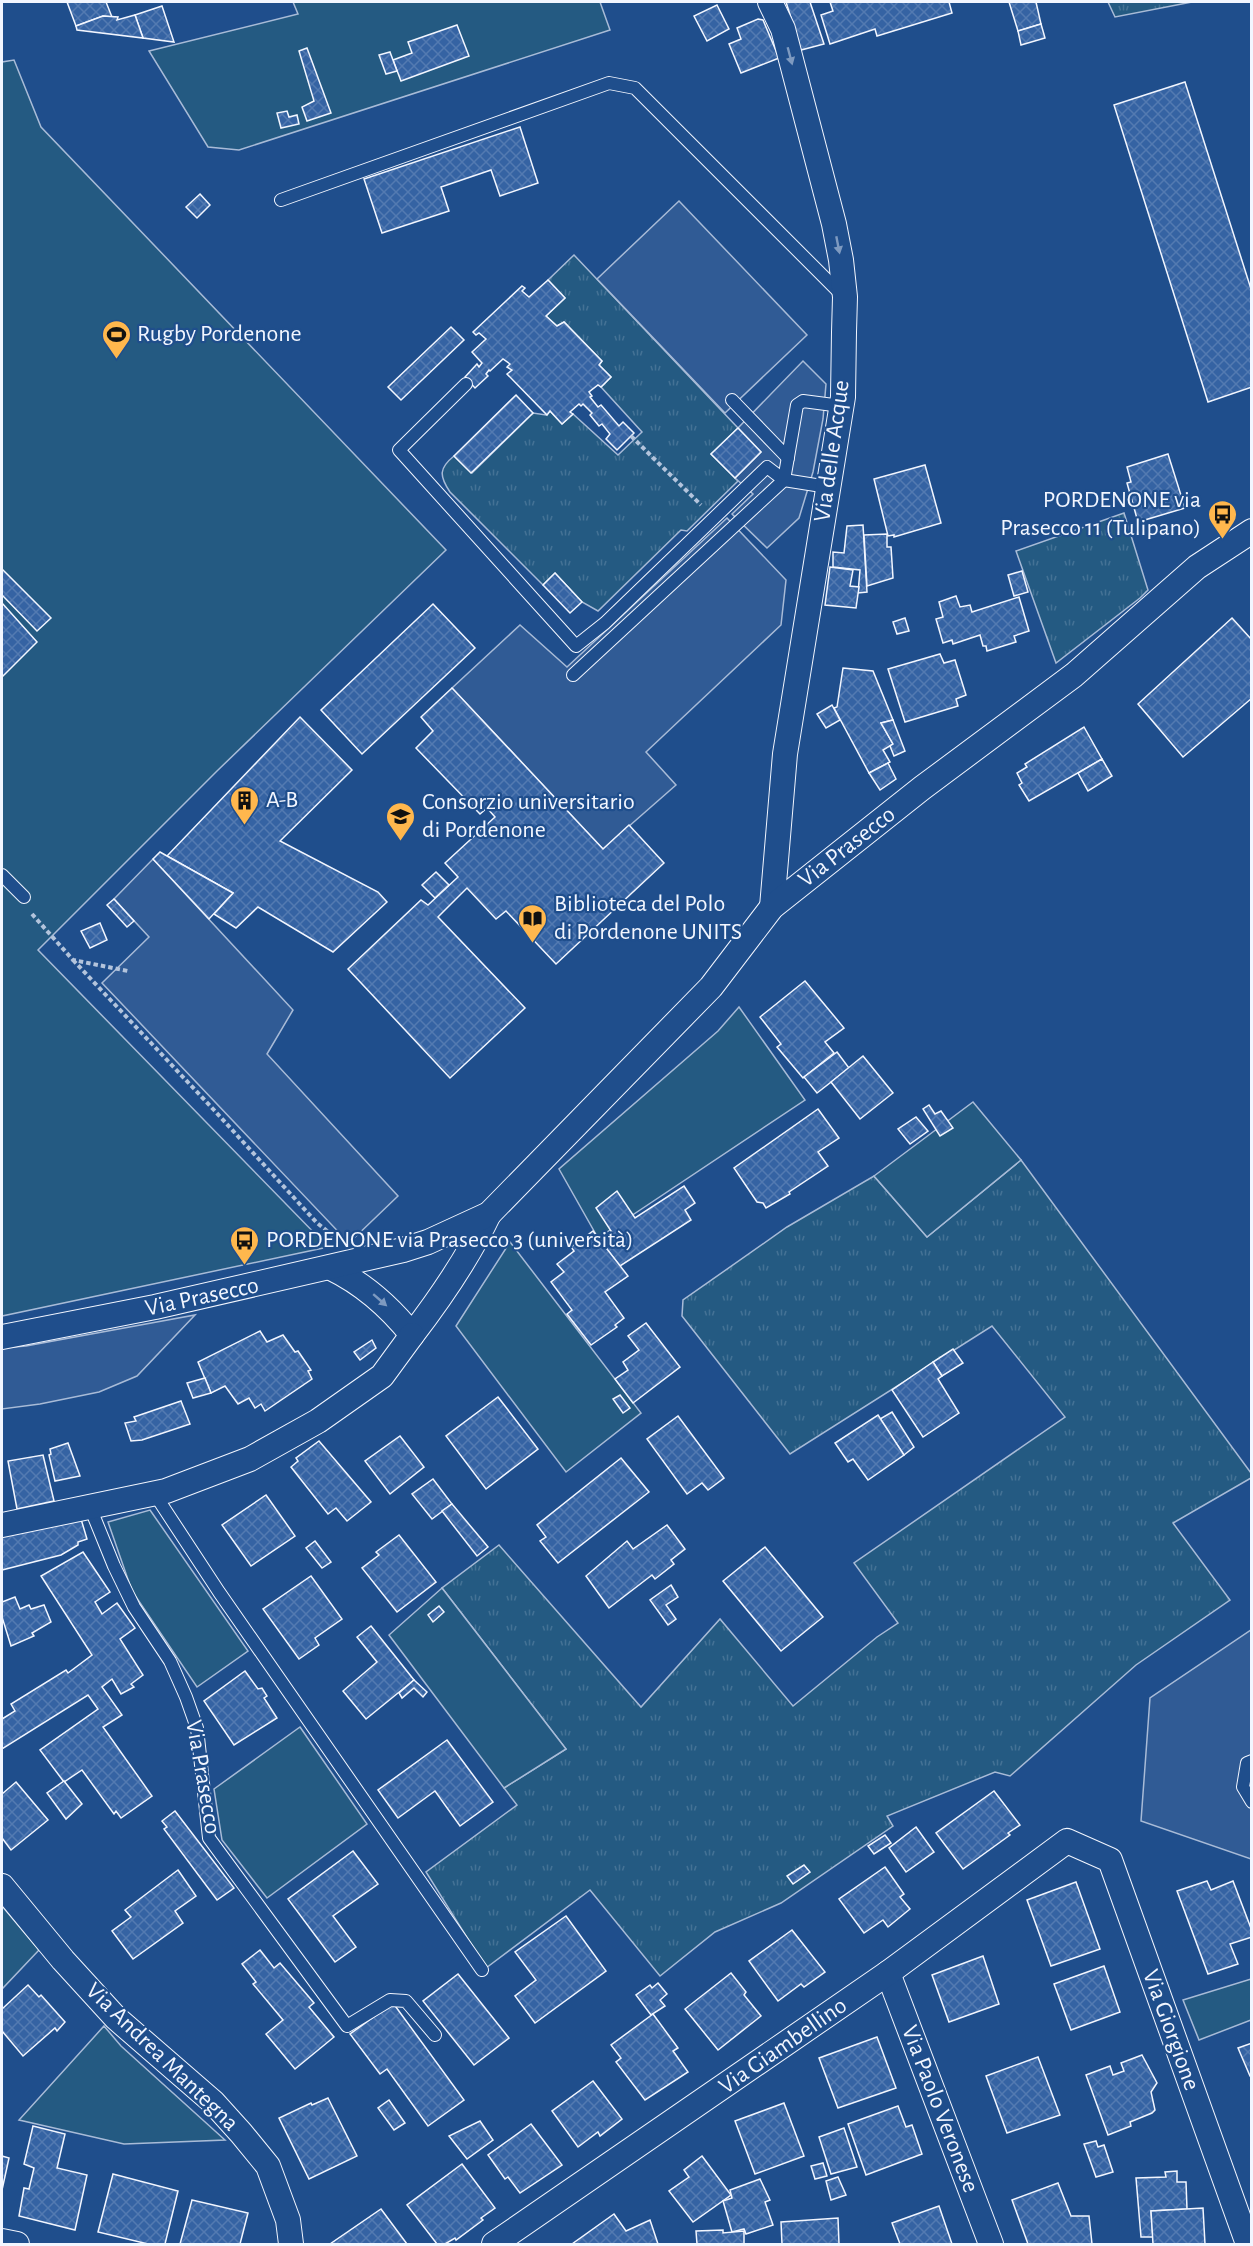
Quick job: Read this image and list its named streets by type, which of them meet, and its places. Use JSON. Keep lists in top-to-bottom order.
{
  "streets": {
    "street": [
      "Via delle Acque",
      "Via Prasecco",
      "Via Giorgione",
      "Via Giambellino",
      "Via Andrea Mantegna",
      "Via Paolo Veronese"
    ]
  },
  "crossings": [
    ["Via delle Acque", "Via Prasecco"],
    ["Via Giorgione", "Via Giambellino"],
    ["Via Giambellino", "Via Paolo Veronese"]
  ],
  "places": {
    "sports": ["Rugby Pordenone"],
    "bus stop": ["PORDENONE via Prasecco 11 (Tulipano)", "PORDENONE via Prasecco 3 (università)"],
    "building": ["A-B"],
    "school or university": ["Consorzio universitario di Pordenone"],
    "library": ["Biblioteca del Polo di Pordenone UNITS"]
  }
}
